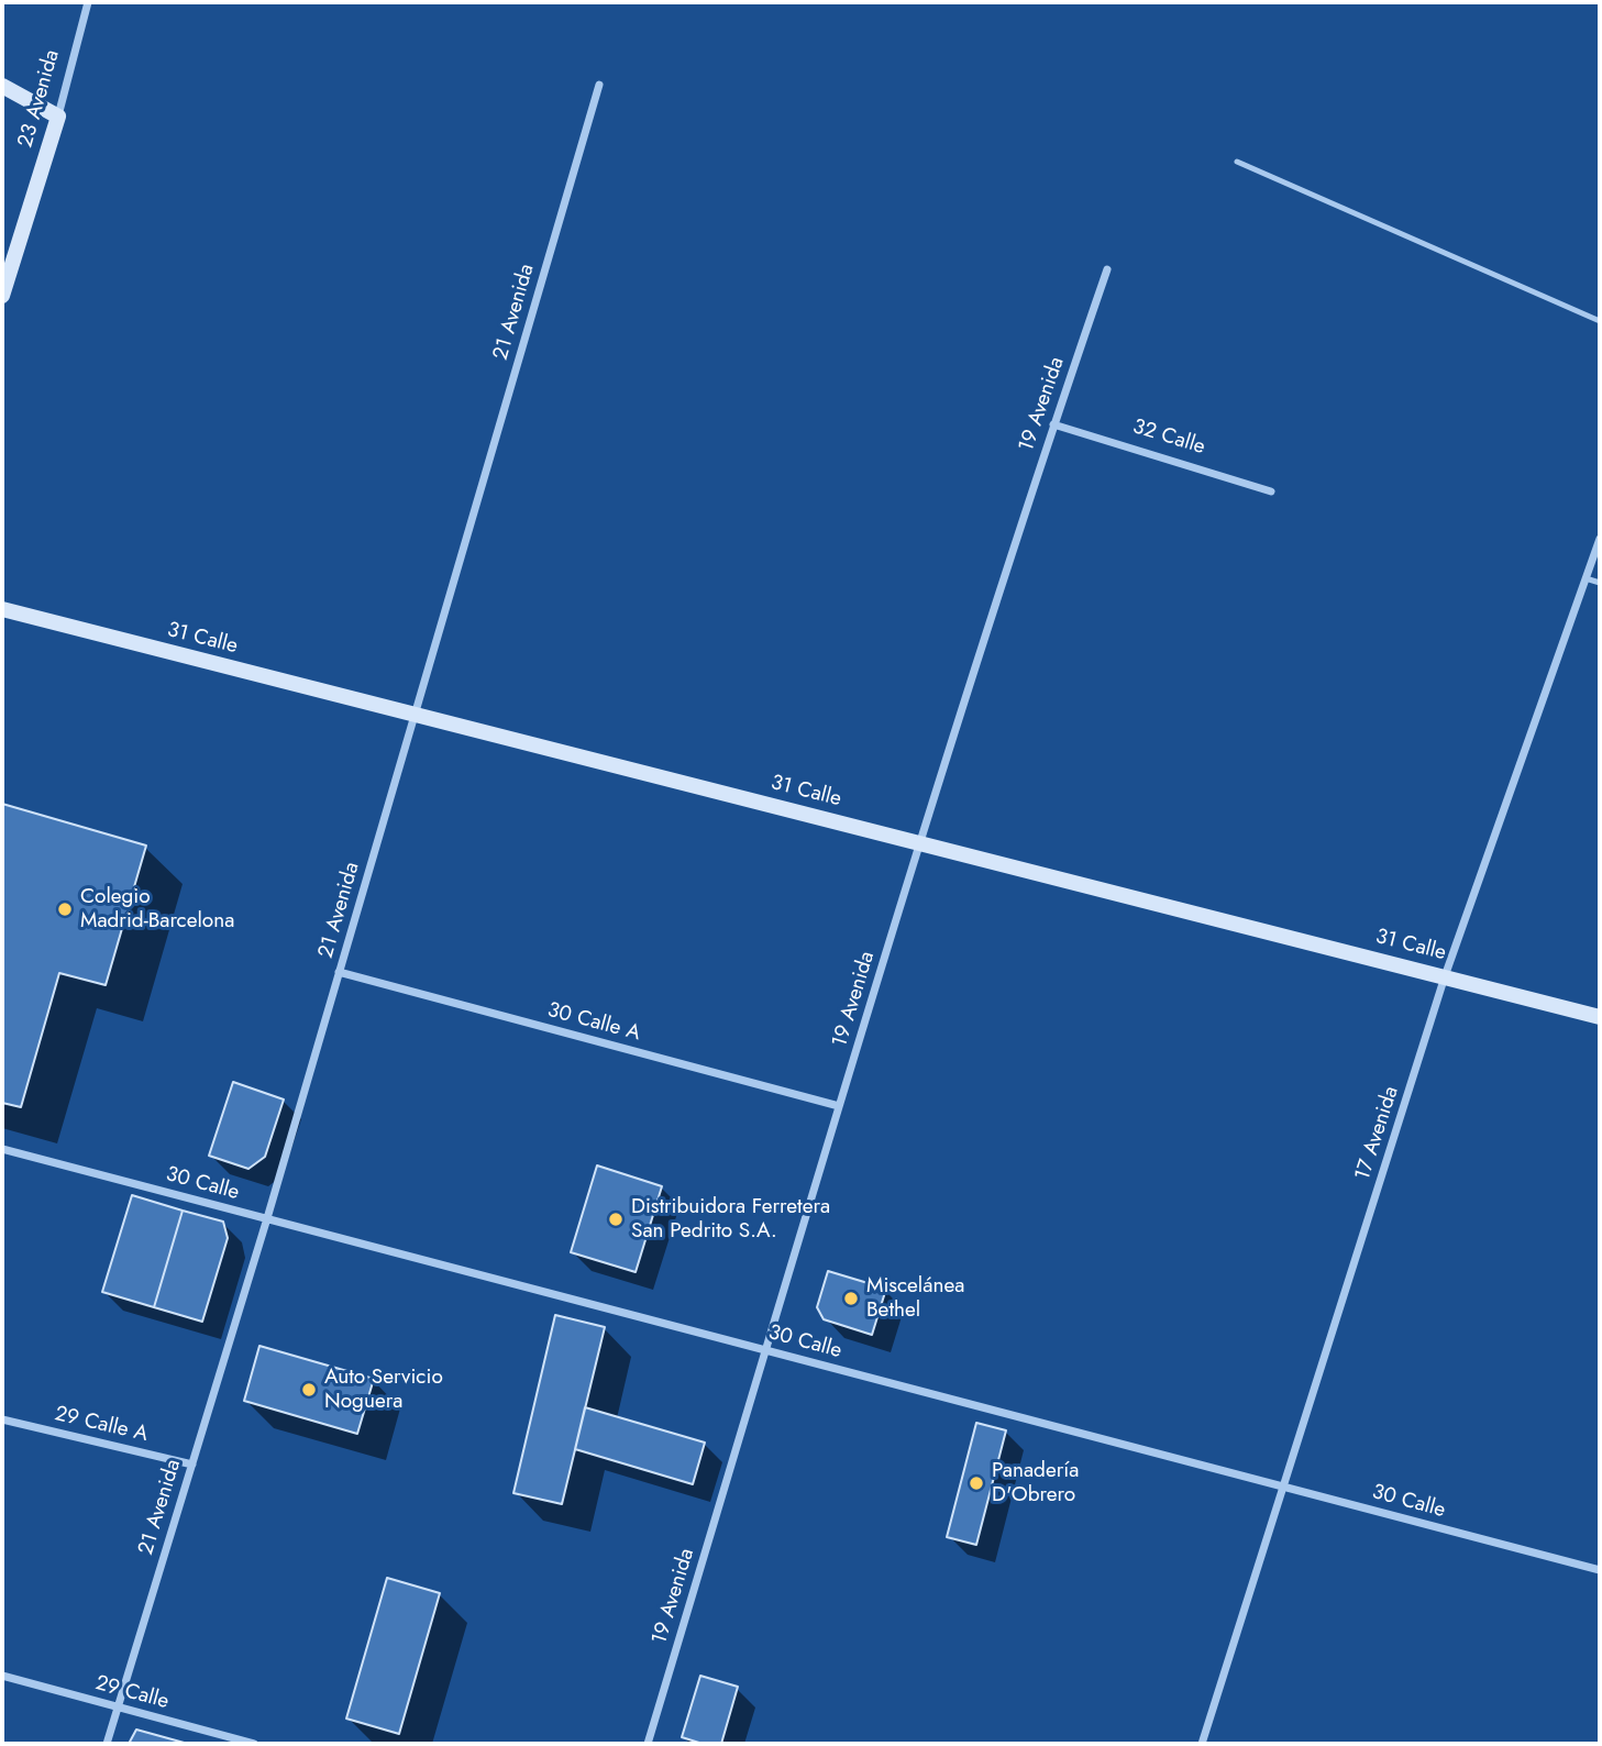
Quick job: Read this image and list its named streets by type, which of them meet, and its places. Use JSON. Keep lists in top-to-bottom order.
{
  "streets": {
    "street": [
      "23 Avenida",
      "21 Avenida",
      "19 Avenida",
      "32 Calle",
      "31 Calle",
      "30 Calle A",
      "17 Avenida",
      "30 Calle",
      "29 Calle A",
      "29 Calle"
    ]
  },
  "crossings": [
    ["21 Avenida", "31 Calle"],
    ["21 Avenida", "30 Calle A"],
    ["21 Avenida", "30 Calle"],
    ["21 Avenida", "29 Calle A"],
    ["21 Avenida", "29 Calle"],
    ["19 Avenida", "32 Calle"],
    ["19 Avenida", "31 Calle"],
    ["19 Avenida", "30 Calle A"],
    ["19 Avenida", "30 Calle"],
    ["31 Calle", "17 Avenida"],
    ["17 Avenida", "30 Calle"]
  ],
  "places": [
    "Colegio Madrid-Barcelona",
    "Distribuidora Ferretera San Pedrito S.A.",
    "Miscelánea Bethel",
    "Auto Servicio Noguera",
    "Panadería D'Obrero"
  ]
}
